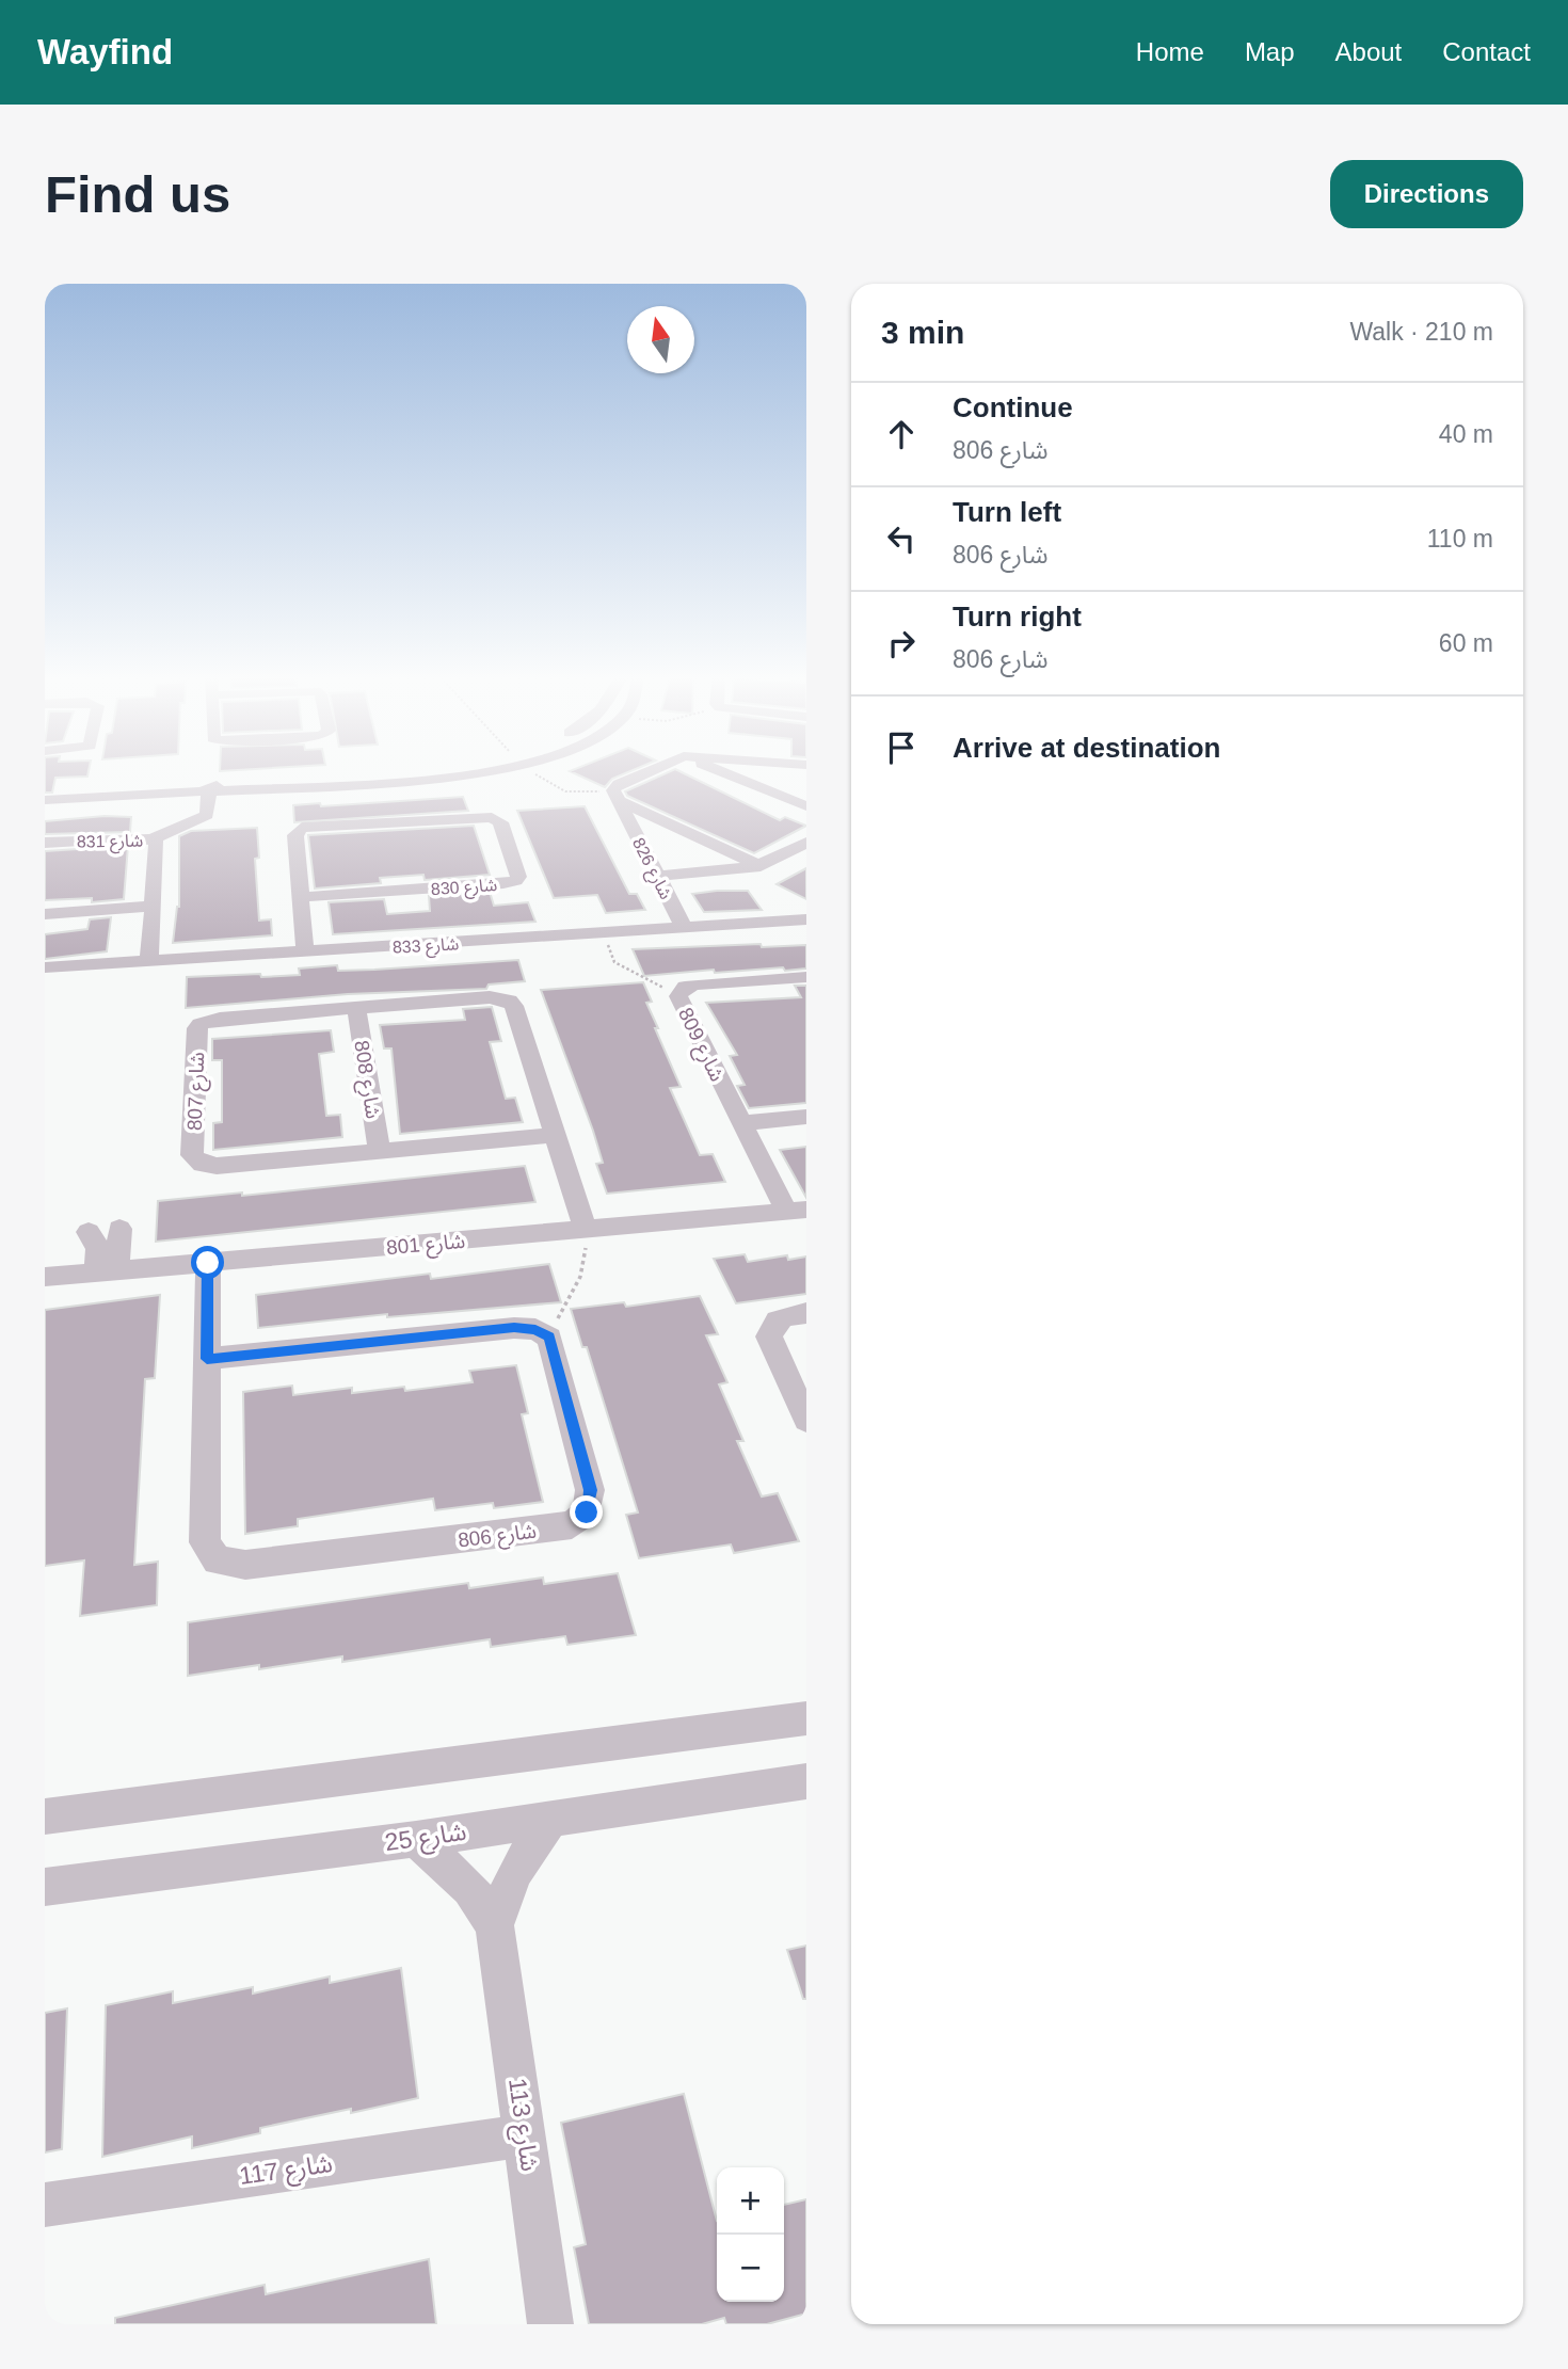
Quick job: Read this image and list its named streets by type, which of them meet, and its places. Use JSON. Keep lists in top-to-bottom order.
{
  "streets": {
    "street": [
      "شارع 831",
      "شارع 826",
      "شارع 830",
      "شارع 833",
      "شارع 809",
      "شارع 808",
      "شارع 807",
      "شارع 801",
      "شارع 806",
      "شارع 25",
      "شارع 113",
      "شارع 117"
    ]
  },
  "crossings": [
    ["شارع 831", "شارع 833"],
    ["شارع 826", "شارع 833"],
    ["شارع 830", "شارع 833"],
    ["شارع 809", "شارع 801"],
    ["شارع 808", "شارع 807"],
    ["شارع 807", "شارع 801"],
    ["شارع 801", "شارع 806"],
    ["شارع 25", "شارع 113"],
    ["شارع 113", "شارع 117"]
  ],
  "north": "top",
  "page": {
    "header": "Wayfind",
    "nav": [
      "Home",
      "Map",
      "About",
      "Contact"
    ],
    "buttons": "Directions",
    "title": "Find us",
    "heading": ["3 min", "Walk · 210 m"],
    "list": [
      ["Continue", "شارع 806", "40 m"],
      ["Turn left", "شارع 806", "110 m"],
      ["Turn right", "شارع 806", "60 m"],
      "Arrive at destination"
    ],
    "map_buttons": ["+", "−"]
  }
}
